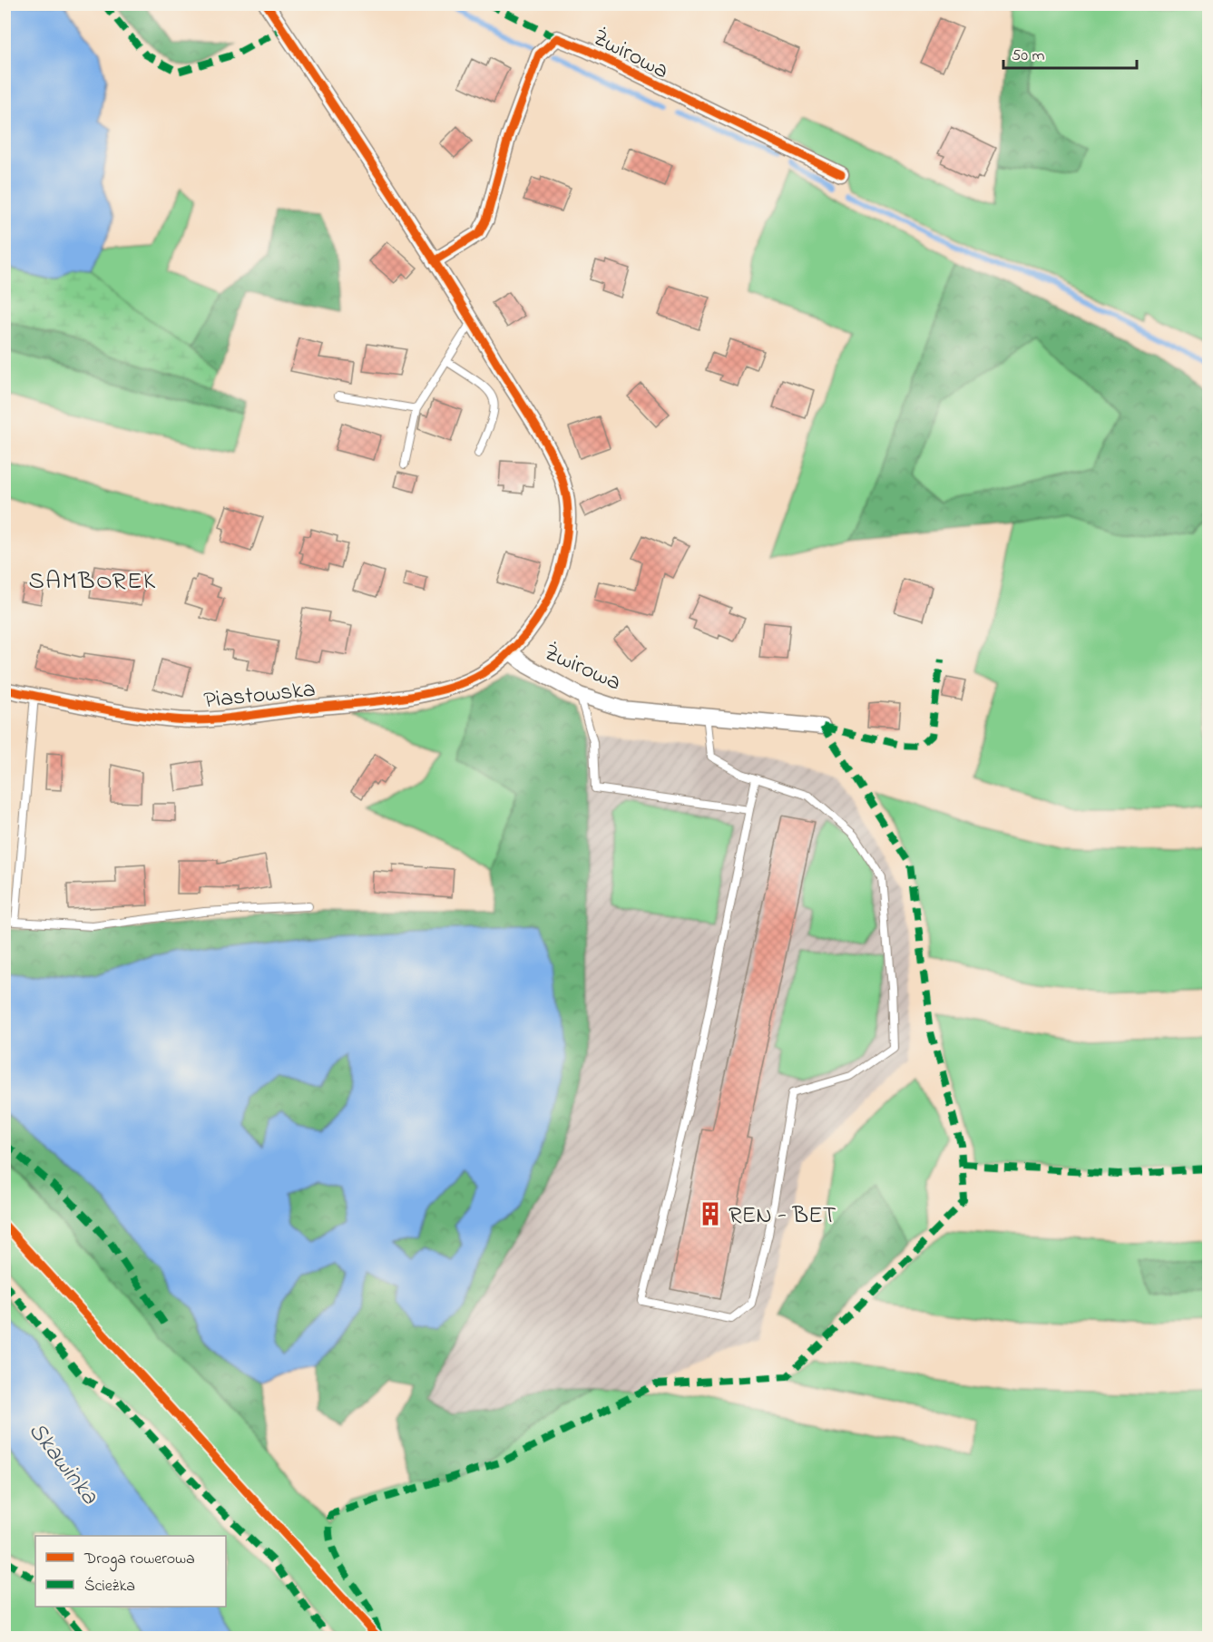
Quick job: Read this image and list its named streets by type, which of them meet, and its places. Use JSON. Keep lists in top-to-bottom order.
{
  "streets": {
    "street": ["Żwirowa", "Piastowska"]
  },
  "crossings": [
    ["Żwirowa", "Piastowska"]
  ],
  "districts": ["SAMBOREK"],
  "water": ["Skawinka"],
  "places": {
    "building": ["REN - BET"]
  },
  "legend": ["Droga rowerowa", "Ścieżka"],
  "scale_bar": "50 m"
}
